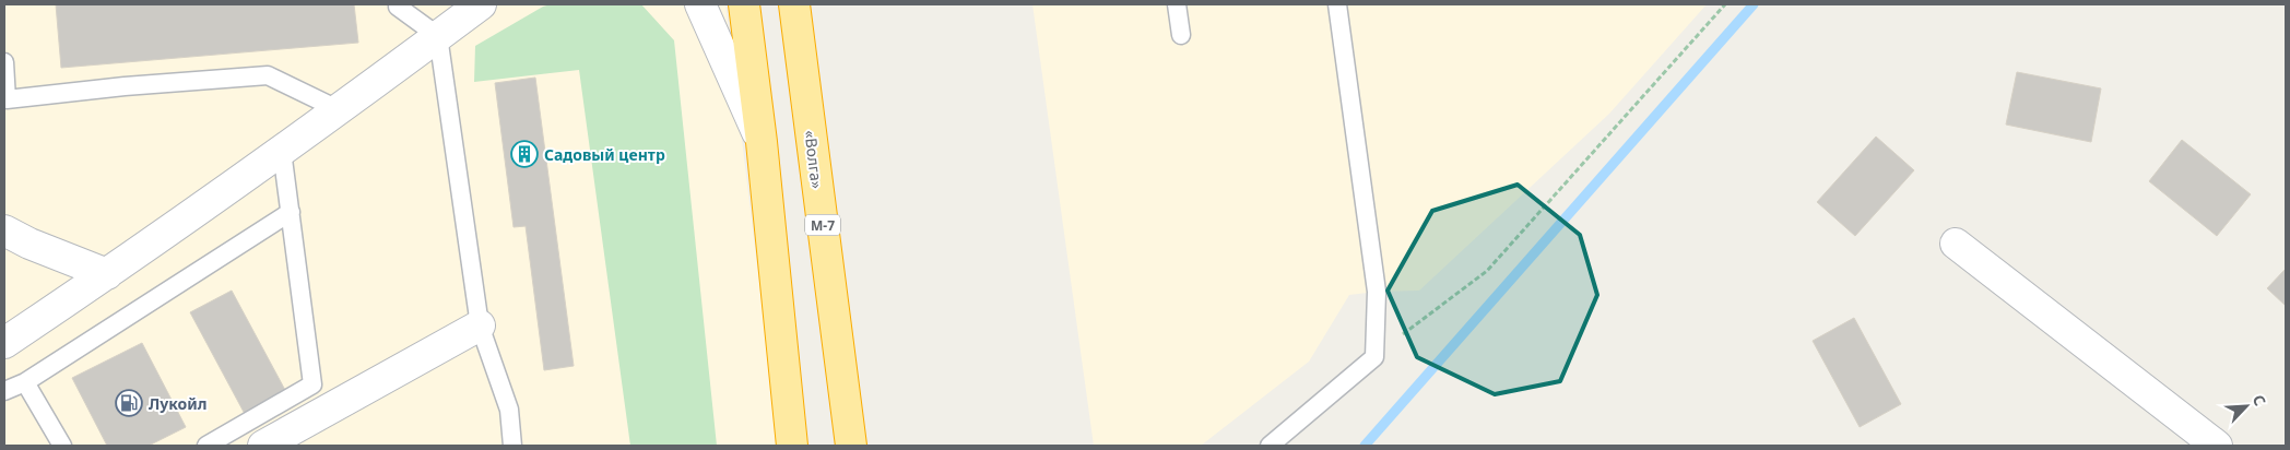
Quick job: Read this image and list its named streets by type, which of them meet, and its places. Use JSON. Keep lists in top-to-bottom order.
{
  "streets": {
    "highway": ["«Волга»", "М-7"]
  },
  "places": {
    "building": ["Садовый центр"],
    "fuel station": ["Лукойл"]
  },
  "north": "top right"
}
